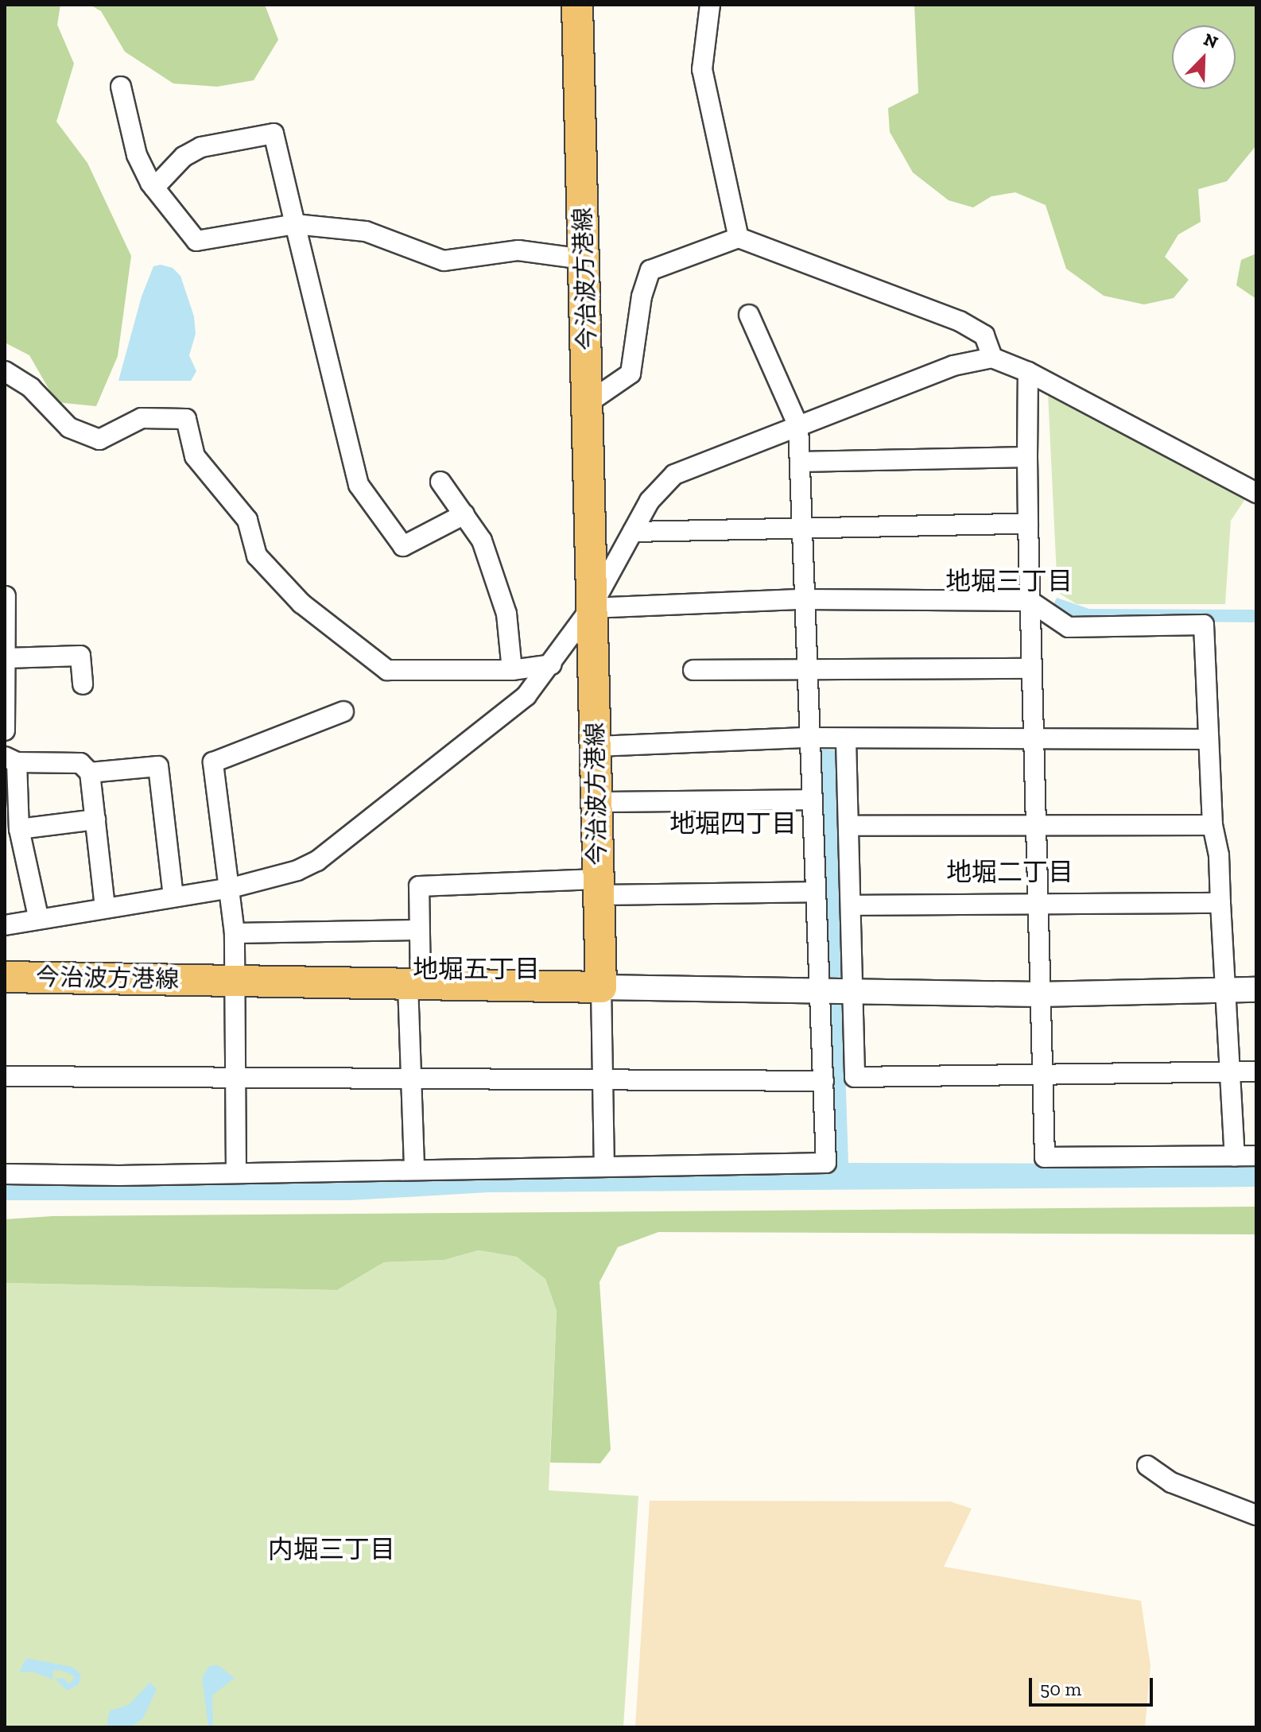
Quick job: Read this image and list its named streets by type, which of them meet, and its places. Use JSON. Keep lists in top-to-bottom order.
{
  "streets": {
    "main road": ["今治波方港線"]
  },
  "districts": [
    "地堀三丁目",
    "地堀四丁目",
    "地堀二丁目",
    "地堀五丁目",
    "内堀三丁目"
  ],
  "scale_bar": "50 m",
  "north": "top right"
}
